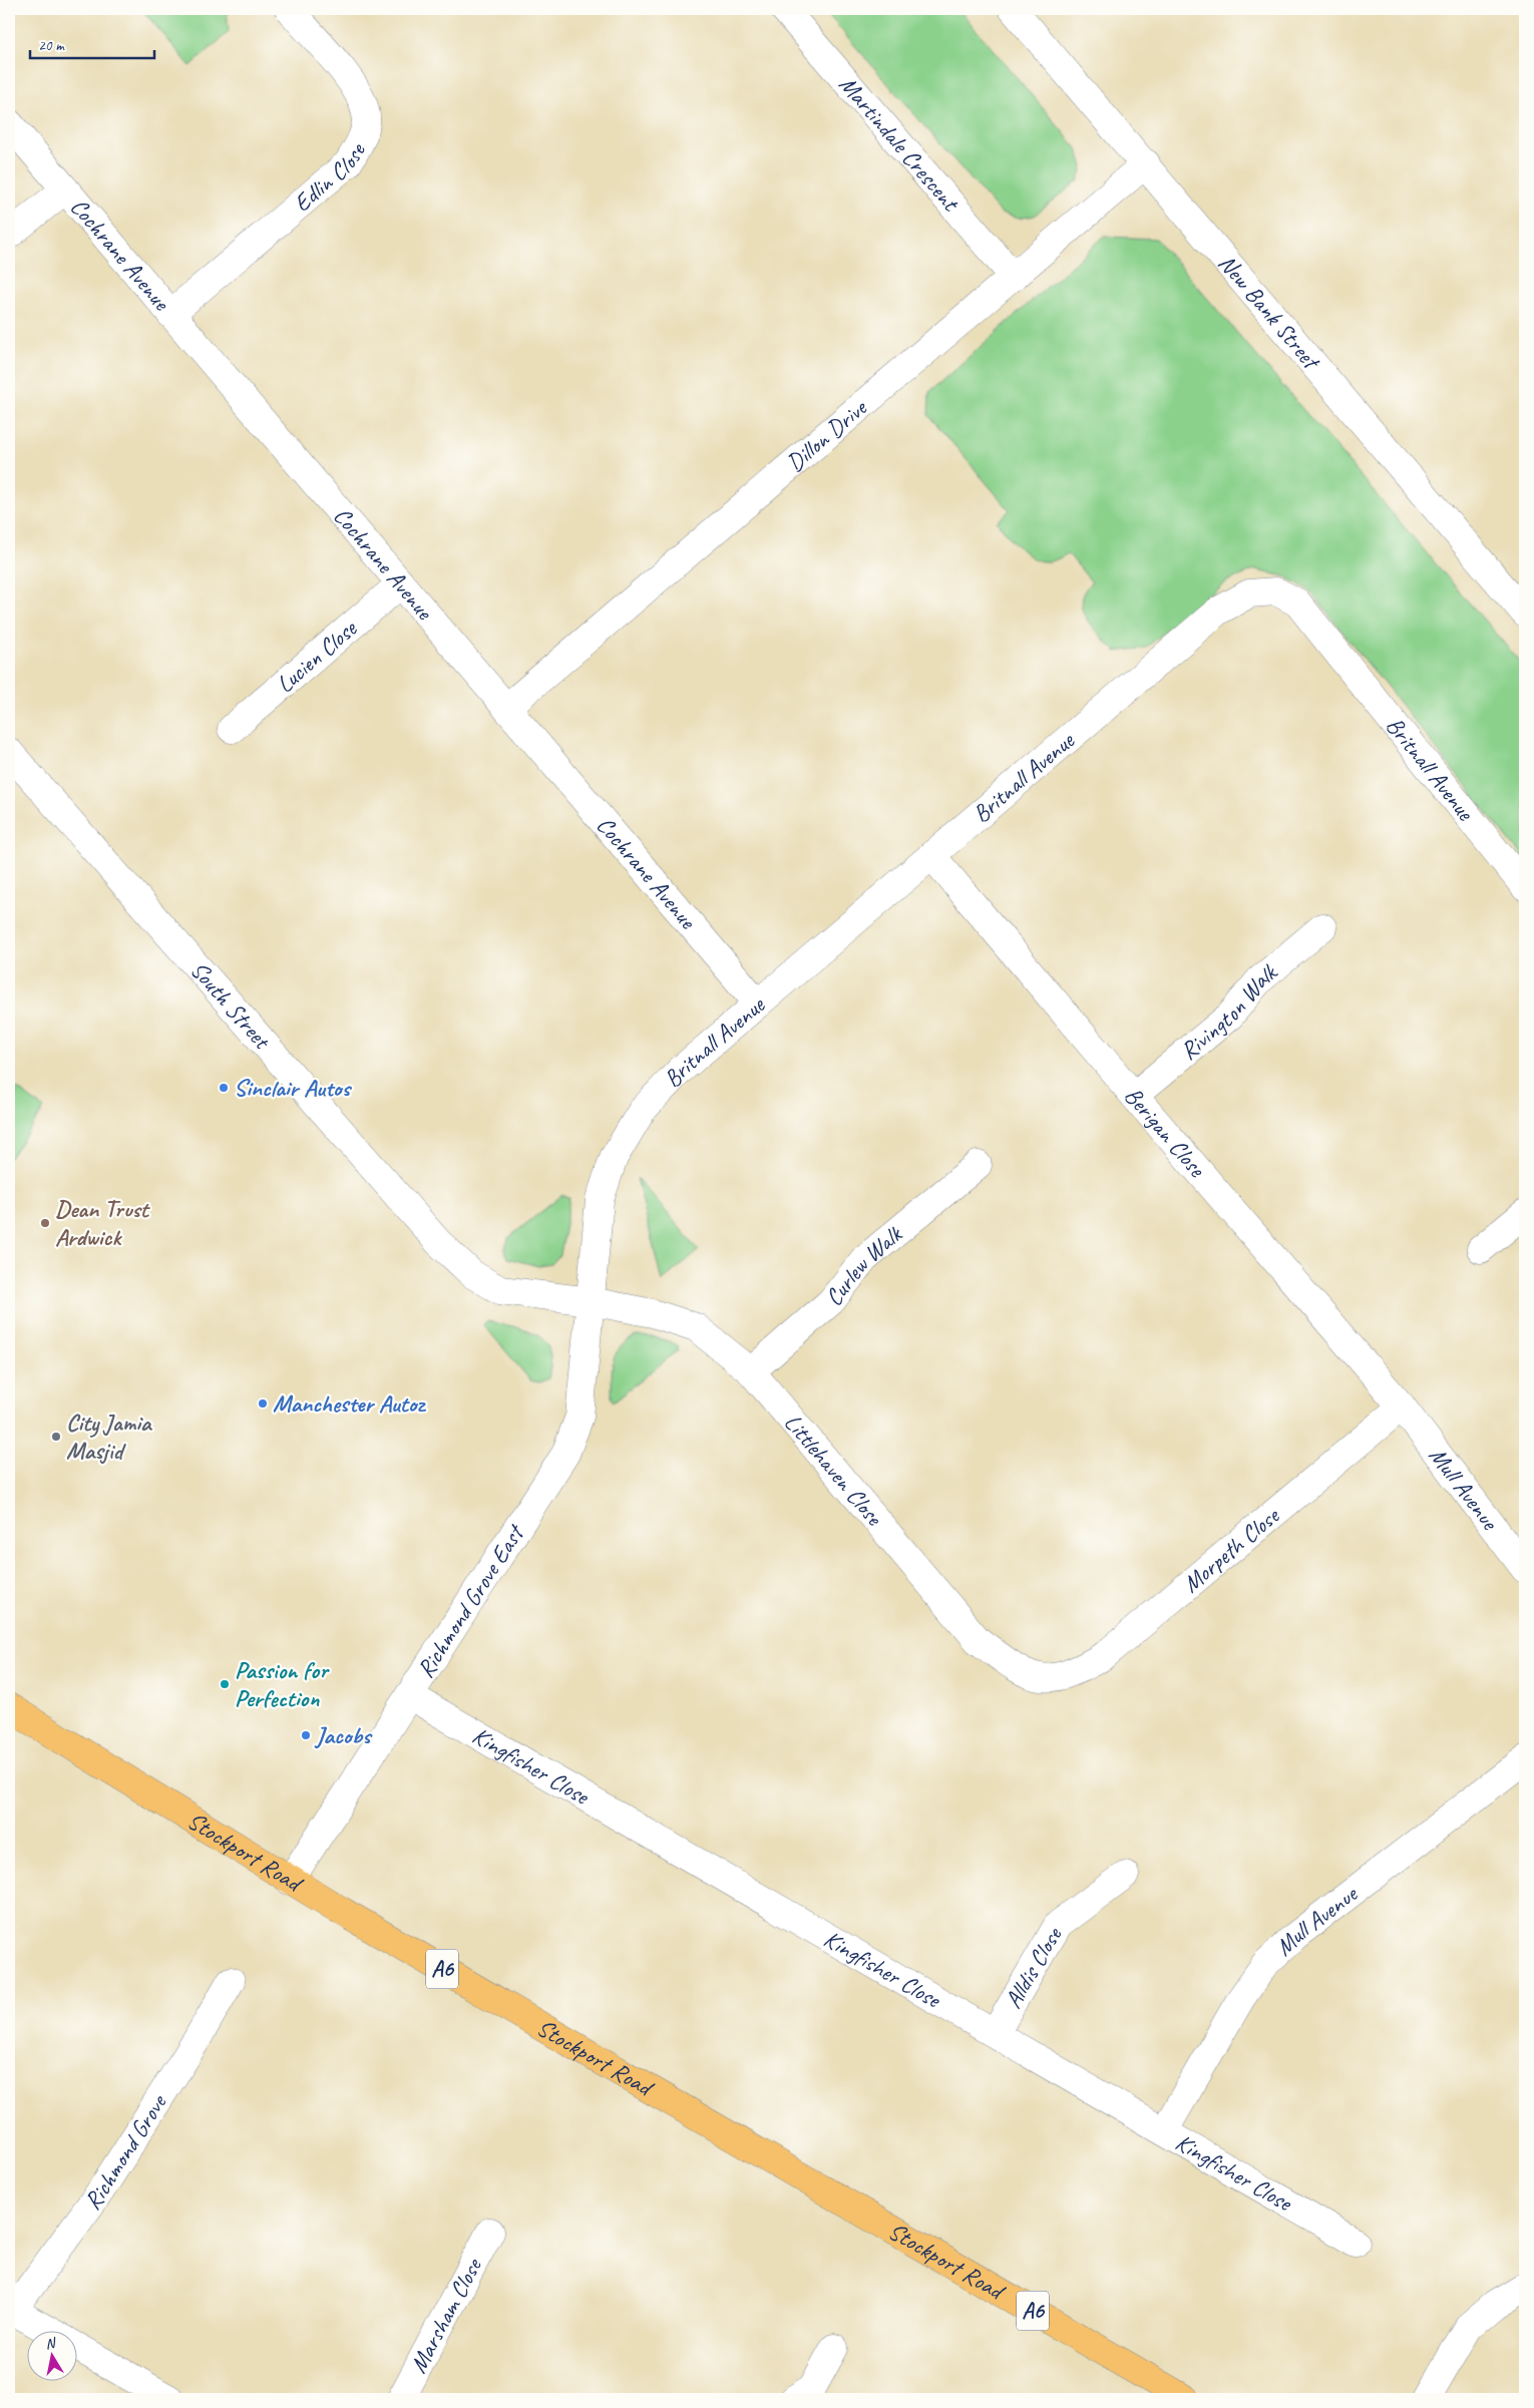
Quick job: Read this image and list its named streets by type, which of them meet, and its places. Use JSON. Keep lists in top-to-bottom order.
{
  "streets": {
    "highway": ["Stockport Road", "A6"],
    "street": [
      "Martindale Crescent",
      "Edlin Close",
      "Cochrane Avenue",
      "New Bank Street",
      "Dillon Drive",
      "Lucien Close",
      "Britnall Avenue",
      "South Street",
      "Rivington Walk",
      "Berigan Close",
      "Curlew Walk",
      "Littlehaven Close",
      "Mull Avenue",
      "Morpeth Close",
      "Richmond Grove East",
      "Kingfisher Close",
      "Alldis Close",
      "Richmond Grove",
      "Marsham Close"
    ]
  },
  "crossings": [
    ["Martindale Crescent", "Dillon Drive"],
    ["Edlin Close", "Cochrane Avenue"],
    ["Cochrane Avenue", "Dillon Drive"],
    ["Cochrane Avenue", "Lucien Close"],
    ["Cochrane Avenue", "Britnall Avenue"],
    ["New Bank Street", "Dillon Drive"],
    ["Britnall Avenue", "South Street"],
    ["Britnall Avenue", "Berigan Close"],
    ["Britnall Avenue", "Littlehaven Close"],
    ["Britnall Avenue", "Richmond Grove East"],
    ["South Street", "Littlehaven Close"],
    ["South Street", "Richmond Grove East"],
    ["Rivington Walk", "Berigan Close"],
    ["Berigan Close", "Mull Avenue"],
    ["Berigan Close", "Morpeth Close"],
    ["Curlew Walk", "Littlehaven Close"],
    ["Littlehaven Close", "Morpeth Close"],
    ["Littlehaven Close", "Richmond Grove East"],
    ["Mull Avenue", "Morpeth Close"],
    ["Mull Avenue", "Kingfisher Close"],
    ["Richmond Grove East", "Kingfisher Close"],
    ["Richmond Grove East", "Stockport Road"],
    ["Kingfisher Close", "Alldis Close"]
  ],
  "places": [
    "Sinclair Autos",
    "Dean Trust Ardwick",
    "Manchester Autoz",
    "City Jamia Masjid",
    "Passion for Perfection",
    "Jacobs"
  ],
  "scale_bar": "20 m",
  "north": "top"
}
